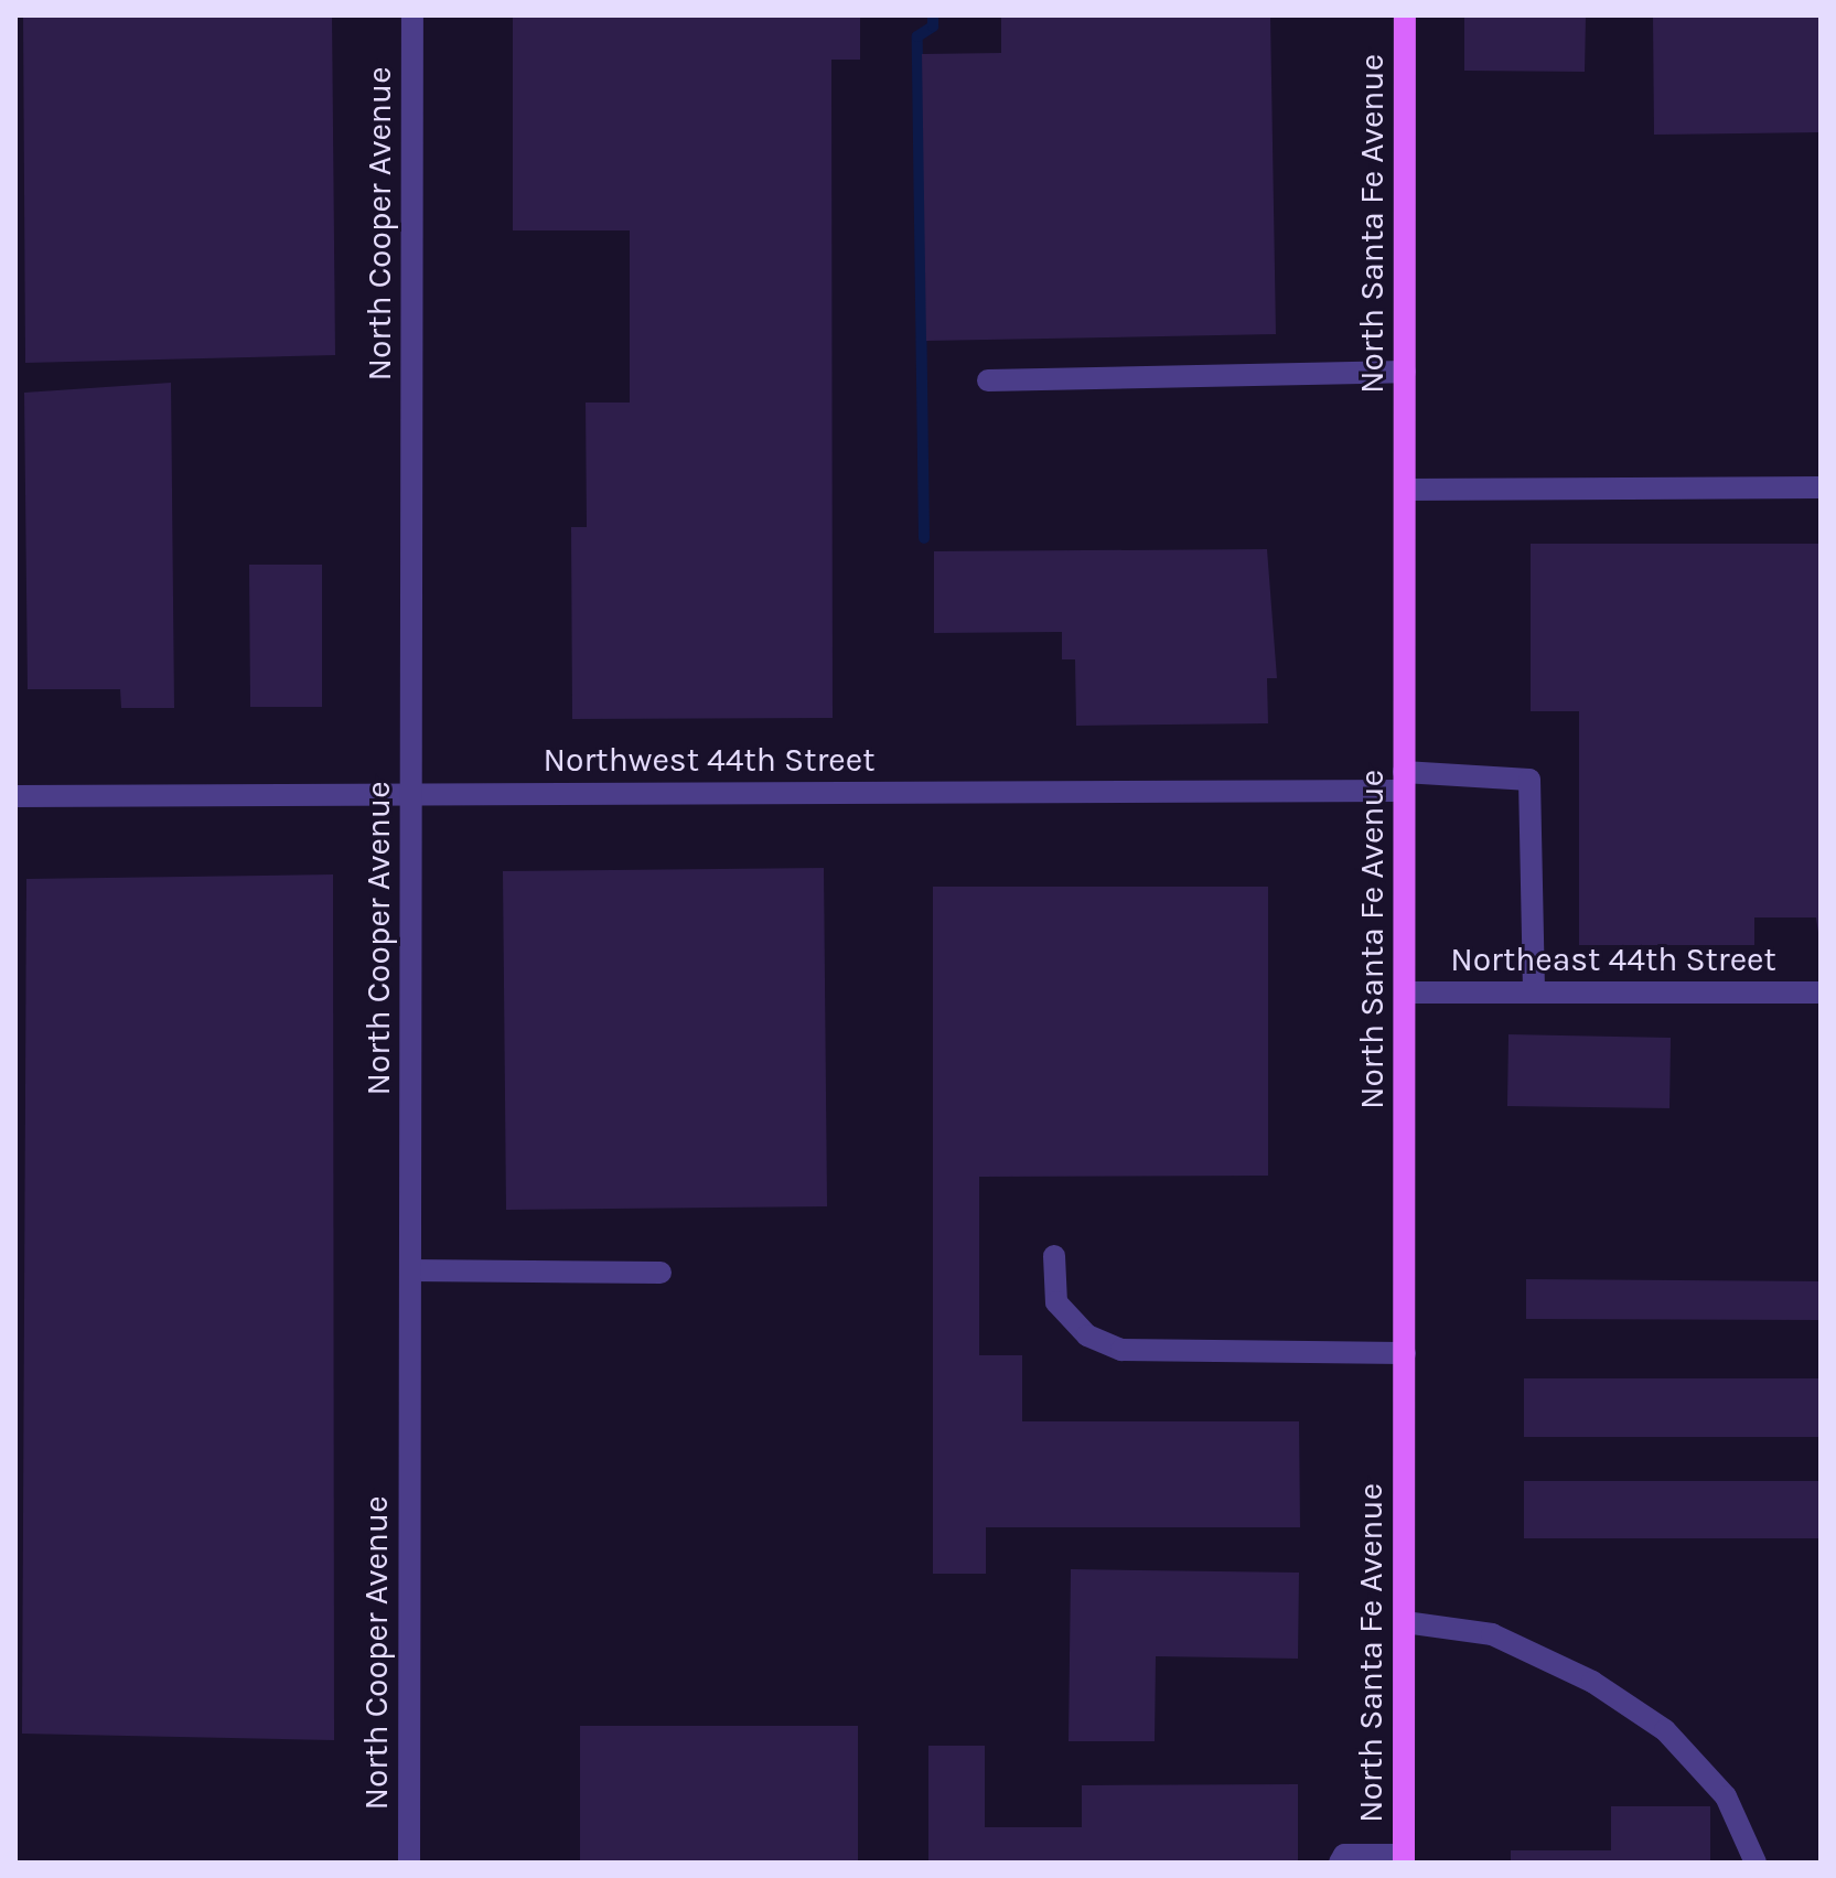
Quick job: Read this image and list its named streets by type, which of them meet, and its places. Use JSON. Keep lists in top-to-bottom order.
{
  "streets": {
    "main road": ["North Santa Fe Avenue"],
    "street": ["North Cooper Avenue", "Northwest 44th Street", "Northeast 44th Street"]
  },
  "crossings": [
    ["North Cooper Avenue", "Northwest 44th Street"],
    ["North Santa Fe Avenue", "Northwest 44th Street"],
    ["North Santa Fe Avenue", "Northeast 44th Street"],
    ["Northwest 44th Street", "Northeast 44th Street"]
  ]
}
